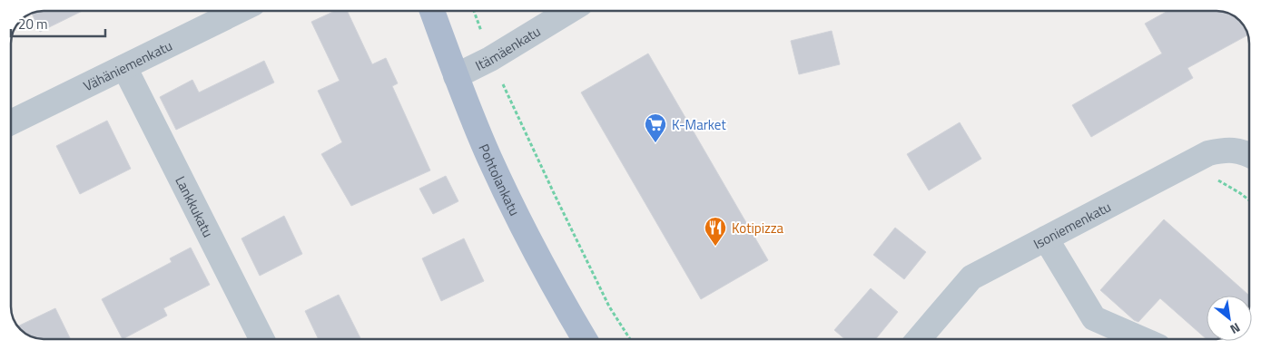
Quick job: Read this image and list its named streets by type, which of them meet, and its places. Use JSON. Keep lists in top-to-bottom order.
{
  "streets": {
    "main road": ["Pohtolankatu"],
    "street": [
      "Itämäenkatu",
      "Vähäniemenkatu",
      "Lankkukatu",
      "Isoniemenkatu"
    ]
  },
  "crossings": [
    ["Itämäenkatu", "Pohtolankatu"],
    ["Vähäniemenkatu", "Lankkukatu"]
  ],
  "places": {
    "supermarket": ["K-Market"],
    "restaurant": ["Kotipizza"]
  },
  "scale_bar": "20 m",
  "north": "bottom right"
}
